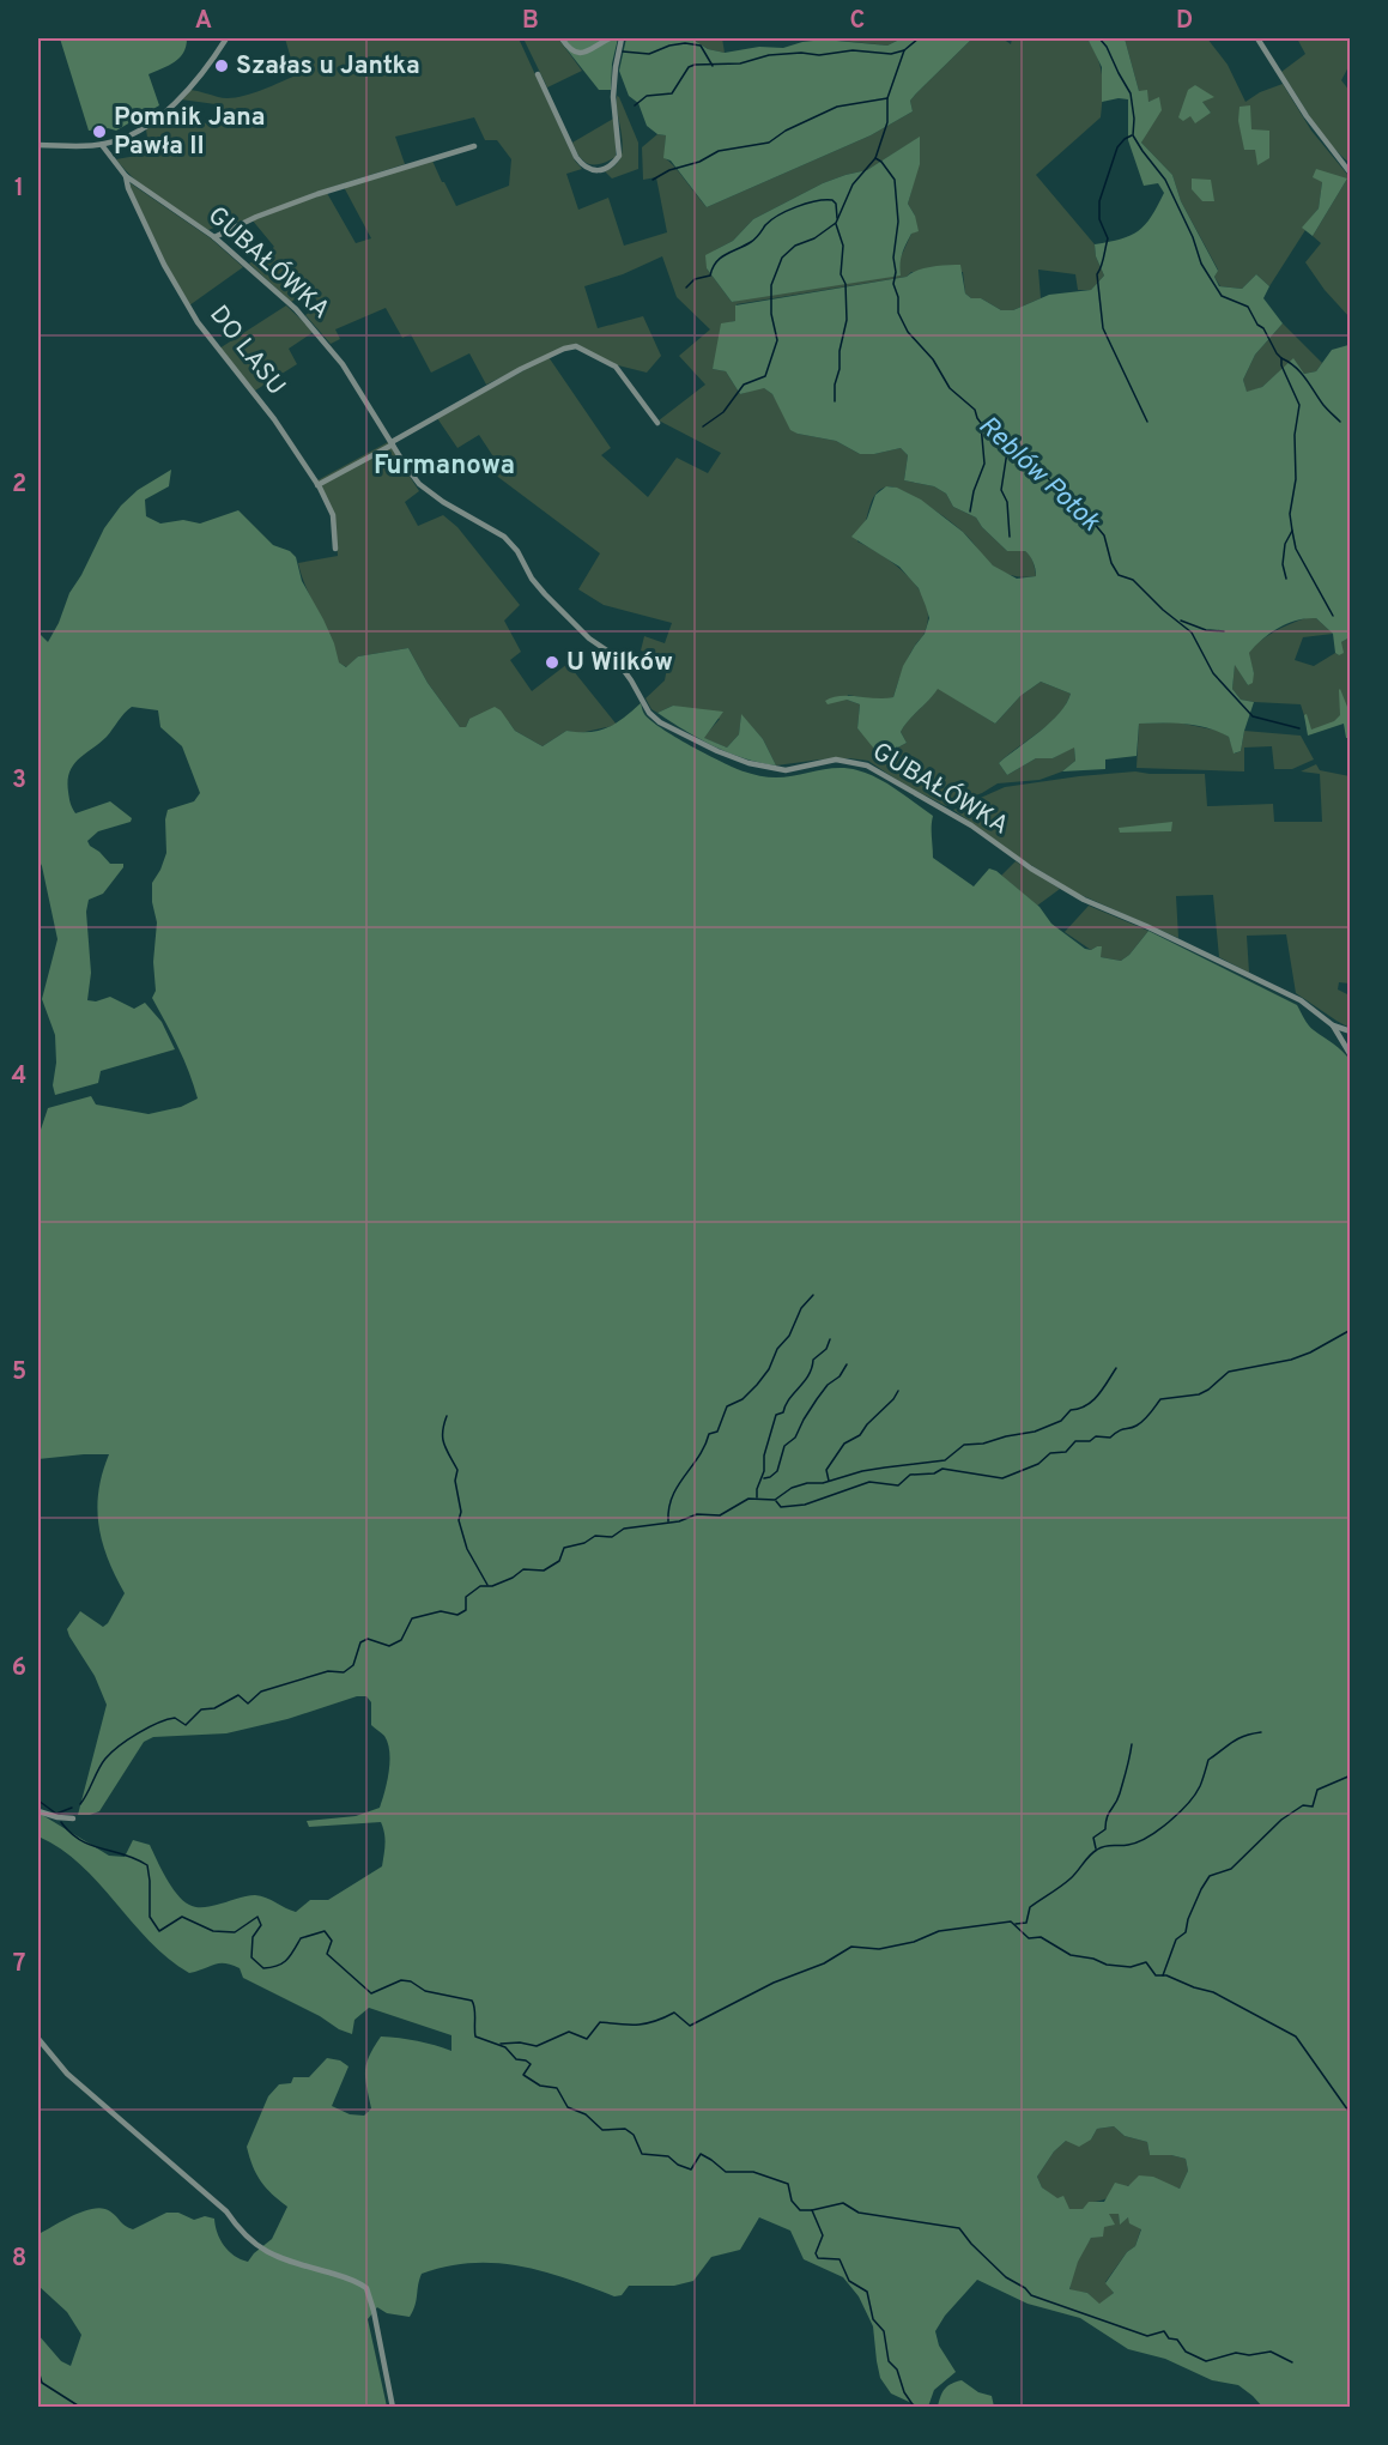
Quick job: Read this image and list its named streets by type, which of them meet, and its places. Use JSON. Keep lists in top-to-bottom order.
{
  "streets": {
    "street": ["GUBAŁÓWKA", "DO LASU"]
  },
  "crossings": [
    ["GUBAŁÓWKA", "DO LASU"]
  ],
  "districts": ["Furmanowa"],
  "water": ["Reblów Potok"],
  "places": ["Szałas u Jantka", "Pomnik Jana Pawła II", "U Wilków"],
  "grid": {
    "columns": [
      "A",
      "B",
      "C",
      "D"
    ],
    "rows": [
      "1",
      "2",
      "3",
      "4",
      "5",
      "6",
      "7",
      "8"
    ]
  }
}
